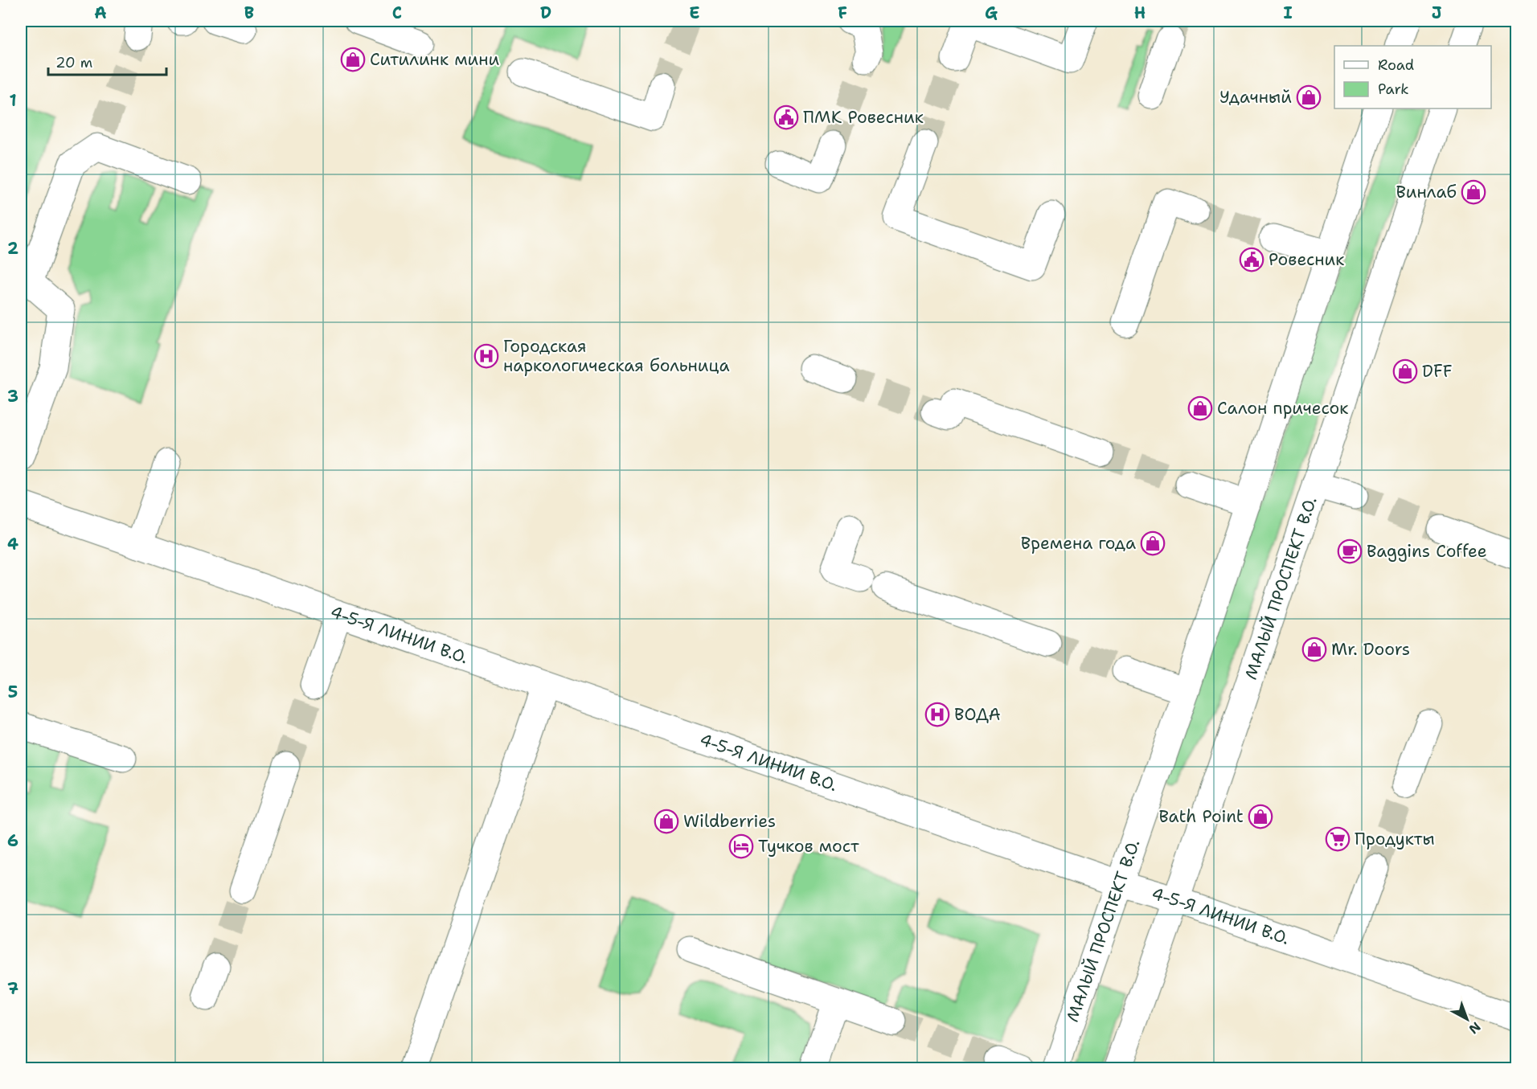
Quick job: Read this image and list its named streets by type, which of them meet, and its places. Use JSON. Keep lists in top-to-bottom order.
{
  "streets": {
    "main road": ["МАЛЫЙ ПРОСПЕКТ В.О.", "4-5-Я ЛИНИИ В.О."]
  },
  "crossings": [
    ["МАЛЫЙ ПРОСПЕКТ В.О.", "4-5-Я ЛИНИИ В.О."]
  ],
  "places": {
    "shop": [
      "Ситилинк мини",
      "Удачный",
      "Винлаб",
      "DFF",
      "Салон причесок",
      "Времена года",
      "Mr. Doors",
      "Bath Point",
      "Wildberries"
    ],
    "public building": ["ПМК Ровесник", "Ровесник"],
    "hospital": ["Городская наркологическая больница", "ВОДА"],
    "cafe": ["Baggins Coffee"],
    "supermarket": ["Продукты"],
    "hotel": ["Тучков мост"]
  },
  "legend": ["Road", "Park"],
  "scale_bar": "20 m",
  "north": "bottom right",
  "grid": {
    "columns": [
      "A",
      "B",
      "C",
      "D",
      "E",
      "F",
      "G",
      "H",
      "I",
      "J"
    ],
    "rows": [
      "1",
      "2",
      "3",
      "4",
      "5",
      "6",
      "7"
    ]
  }
}
